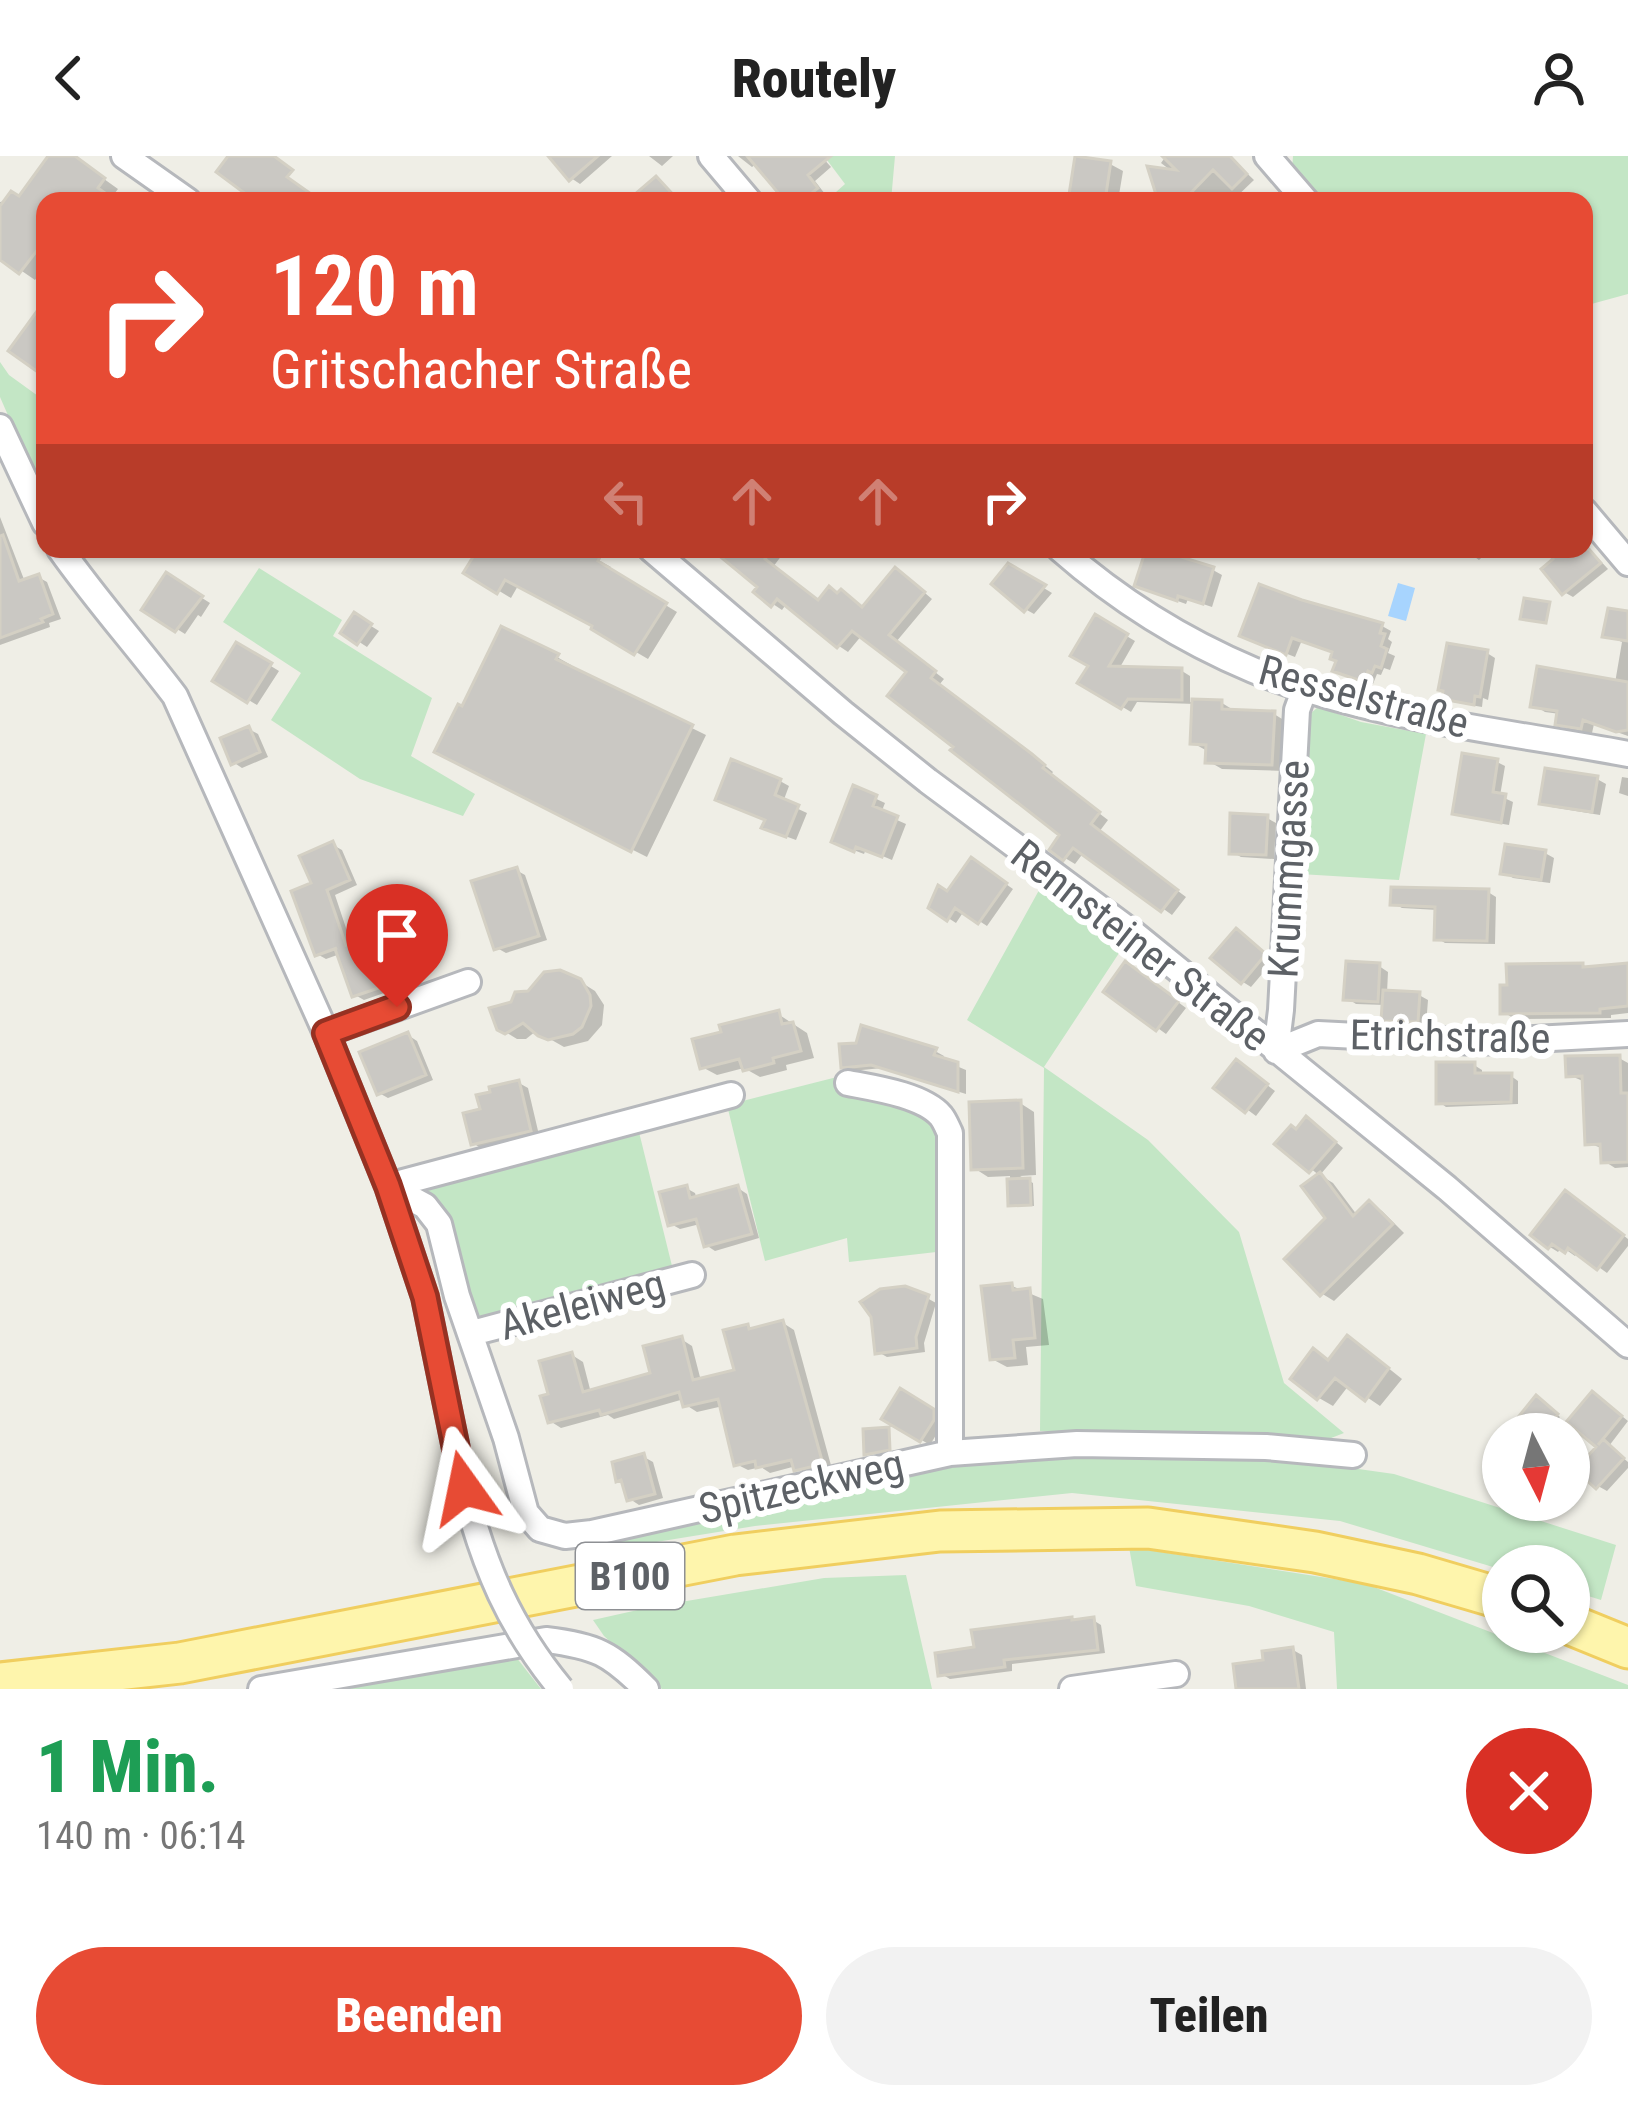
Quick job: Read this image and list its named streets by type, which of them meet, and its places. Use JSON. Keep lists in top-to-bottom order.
{
  "streets": {
    "main road": ["B100"],
    "street": [
      "Resselstraße",
      "Krummgasse",
      "Rennsteiner Straße",
      "Etrichstraße",
      "Akeleiweg",
      "Spitzeckweg"
    ]
  },
  "crossings": [
    ["Resselstraße", "Krummgasse"],
    ["Krummgasse", "Rennsteiner Straße"],
    ["Krummgasse", "Etrichstraße"],
    ["Rennsteiner Straße", "Etrichstraße"],
    ["Akeleiweg", "Spitzeckweg"]
  ],
  "north": "bottom",
  "page": {
    "header": "Routely",
    "turn": ["120 m", "Gritschacher Straße"],
    "heading": ["1 Min.", "140 m · 06:14"],
    "buttons": ["Beenden", "Teilen"]
  }
}
